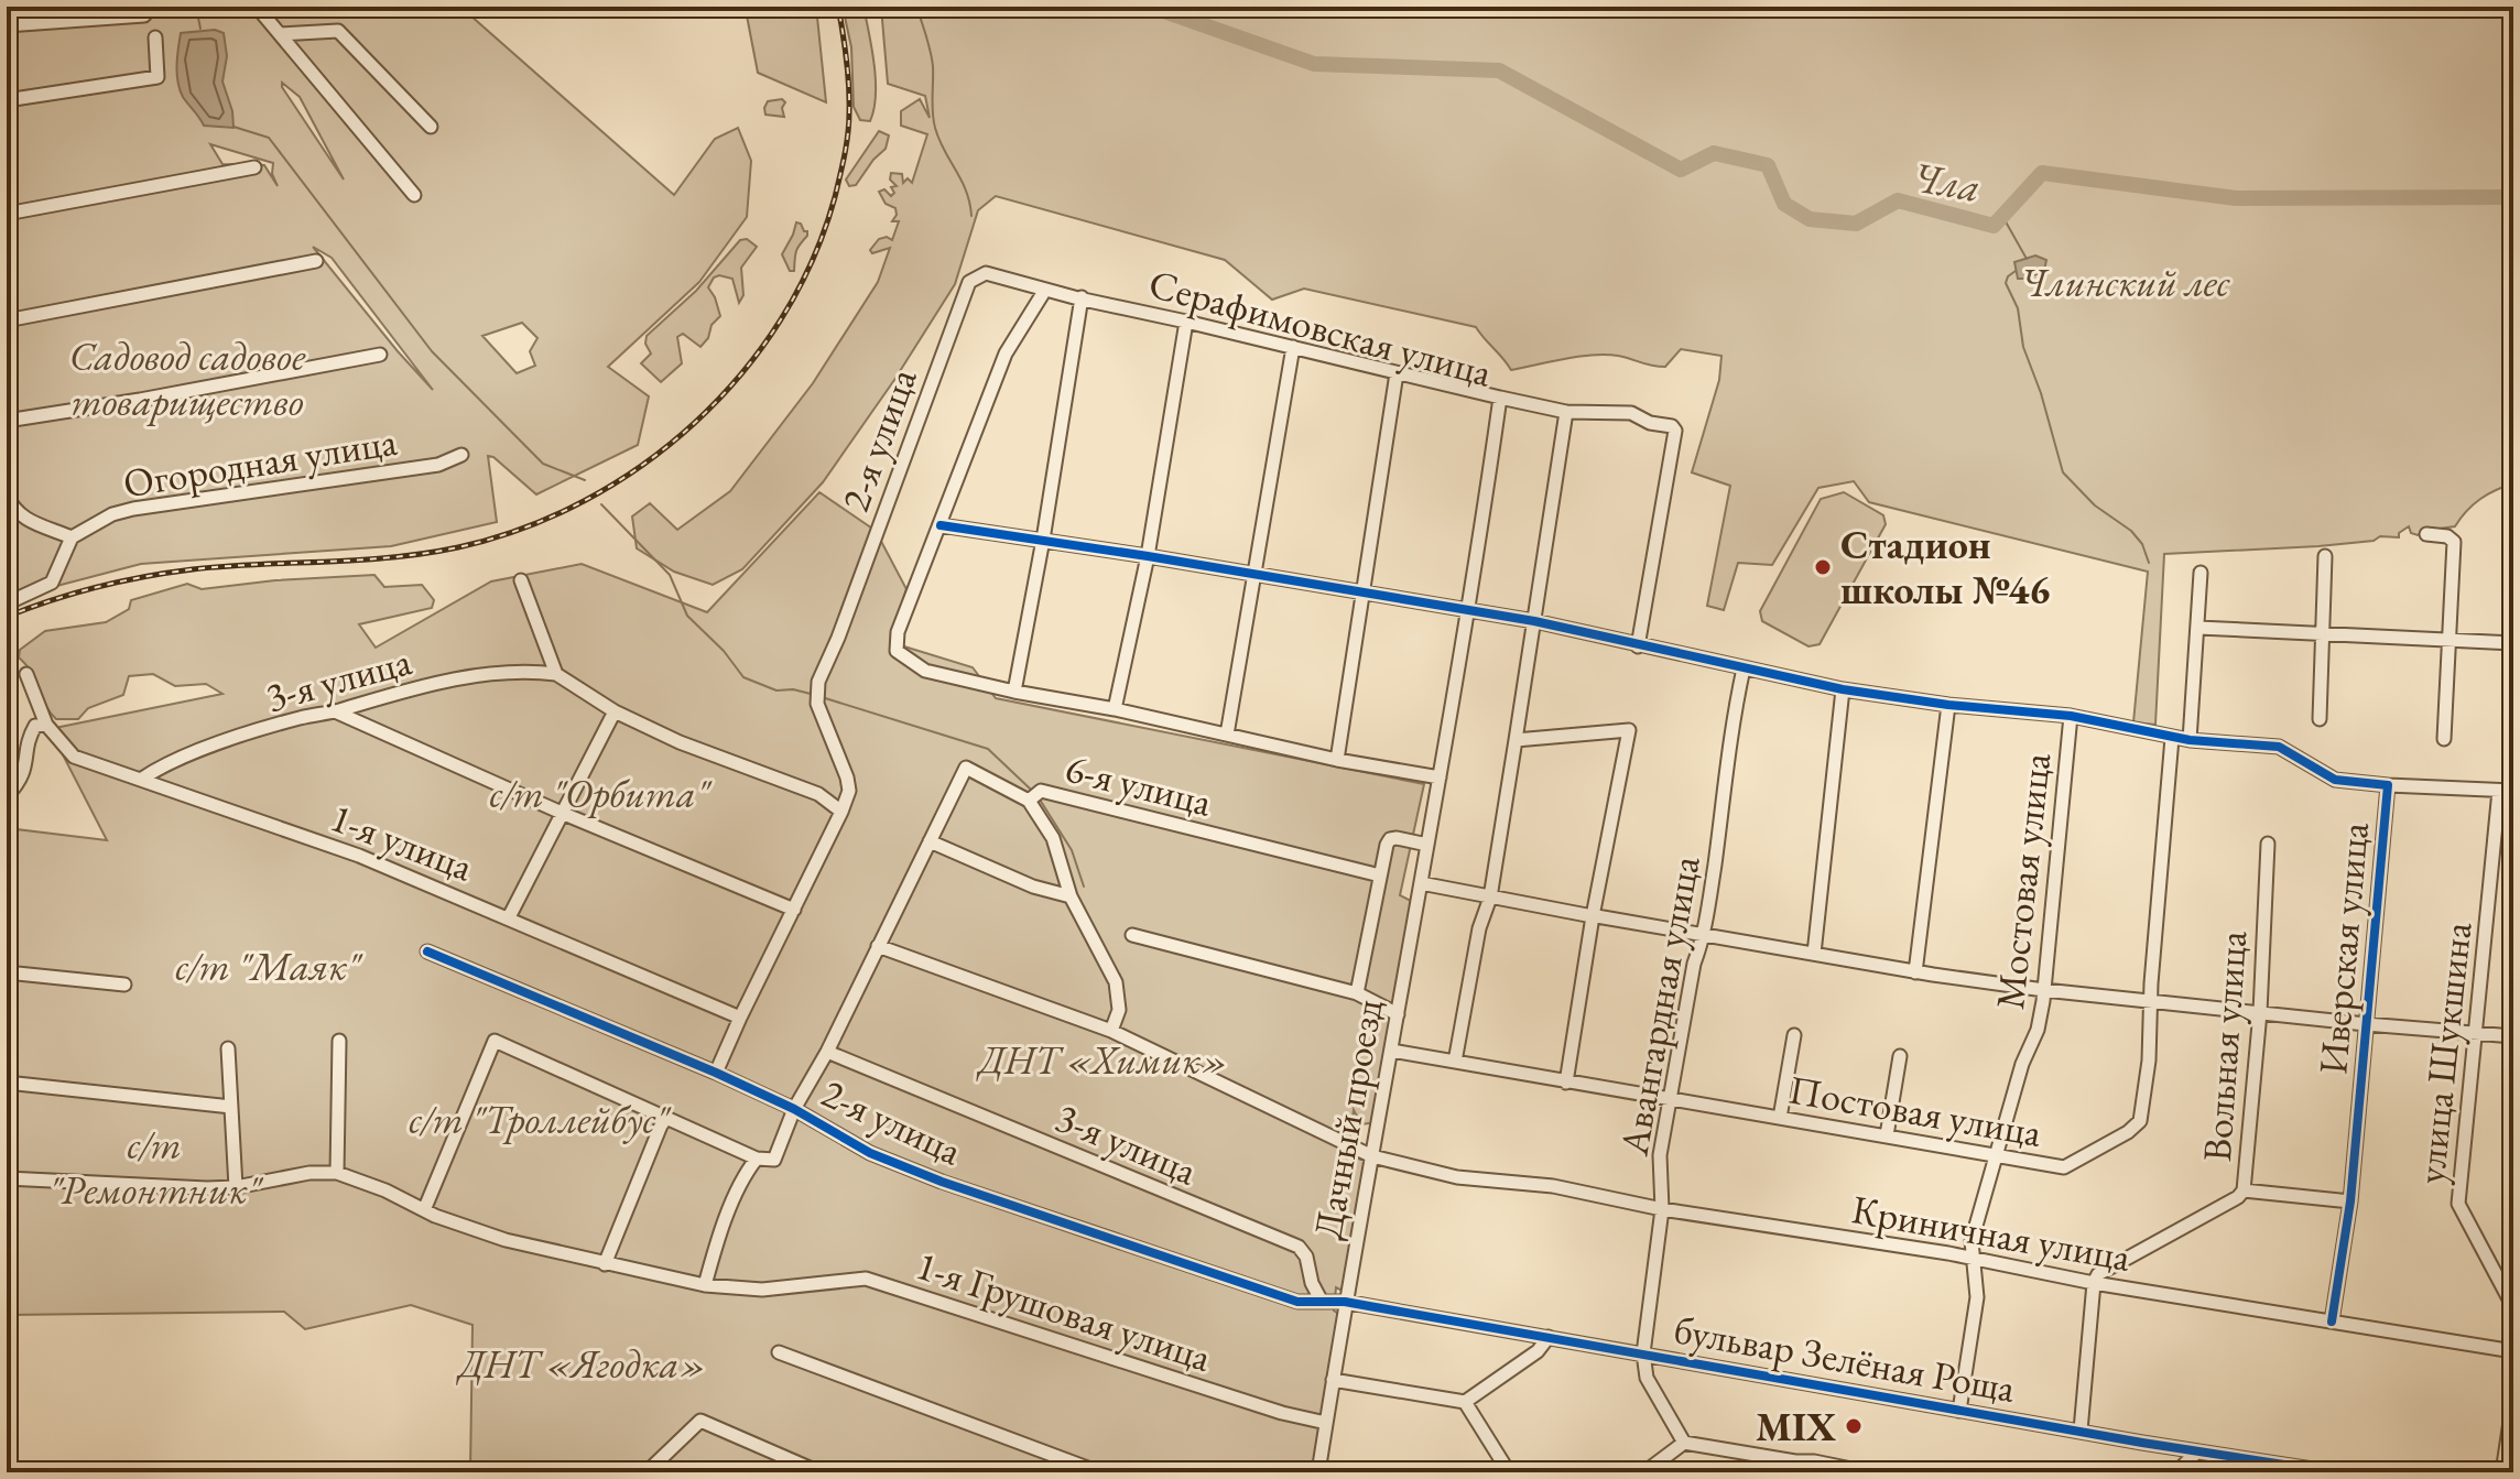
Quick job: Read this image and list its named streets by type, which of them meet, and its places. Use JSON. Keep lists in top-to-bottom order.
{
  "streets": {
    "street": [
      "Серафимовская улица",
      "2-я улица",
      "Огородная улица",
      "3-я улица",
      "6-я улица",
      "1-я улица",
      "Мостовая улица",
      "Иверская улица",
      "Авангардная улица",
      "Вольная улица",
      "улица Шукшина",
      "Постовая улица",
      "Дачный проезд",
      "Криничная улица",
      "1-я Грушовая улица",
      "бульвар Зелёная Роща"
    ]
  },
  "crossings": [
    ["Серафимовская улица", "2-я улица"],
    ["Серафимовская улица", "Иверская улица"],
    ["Серафимовская улица", "Дачный проезд"],
    ["2-я улица", "3-я улица"],
    ["2-я улица", "6-я улица"],
    ["2-я улица", "1-я улица"],
    ["2-я улица", "Дачный проезд"],
    ["2-я улица", "Криничная улица"],
    ["2-я улица", "бульвар Зелёная Роща"],
    ["3-я улица", "1-я улица"],
    ["6-я улица", "Криничная улица"],
    ["Мостовая улица", "Иверская улица"],
    ["Мостовая улица", "Постовая улица"],
    ["Мостовая улица", "Криничная улица"],
    ["Мостовая улица", "бульвар Зелёная Роща"],
    ["Иверская улица", "Авангардная улица"],
    ["Иверская улица", "Постовая улица"],
    ["Иверская улица", "Криничная улица"],
    ["Авангардная улица", "Постовая улица"],
    ["Авангардная улица", "Криничная улица"],
    ["Авангардная улица", "бульвар Зелёная Роща"],
    ["Вольная улица", "Криничная улица"],
    ["Постовая улица", "Дачный проезд"],
    ["Дачный проезд", "Криничная улица"],
    ["Дачный проезд", "1-я Грушовая улица"],
    ["Дачный проезд", "бульвар Зелёная Роща"]
  ],
  "water": ["Чла"],
  "parks": [
    "Члинский лес",
    "Садовод садовое товарищество",
    "с/т \"Орбита\"",
    "с/т \"Маяк\"",
    "ДНТ «Химик»",
    "с/т \"Троллейбус\"",
    "с/т \"Ремонтник\"",
    "ДНТ «Ягодка»"
  ],
  "places": ["Стадион школы №46", "MIX"]
}
